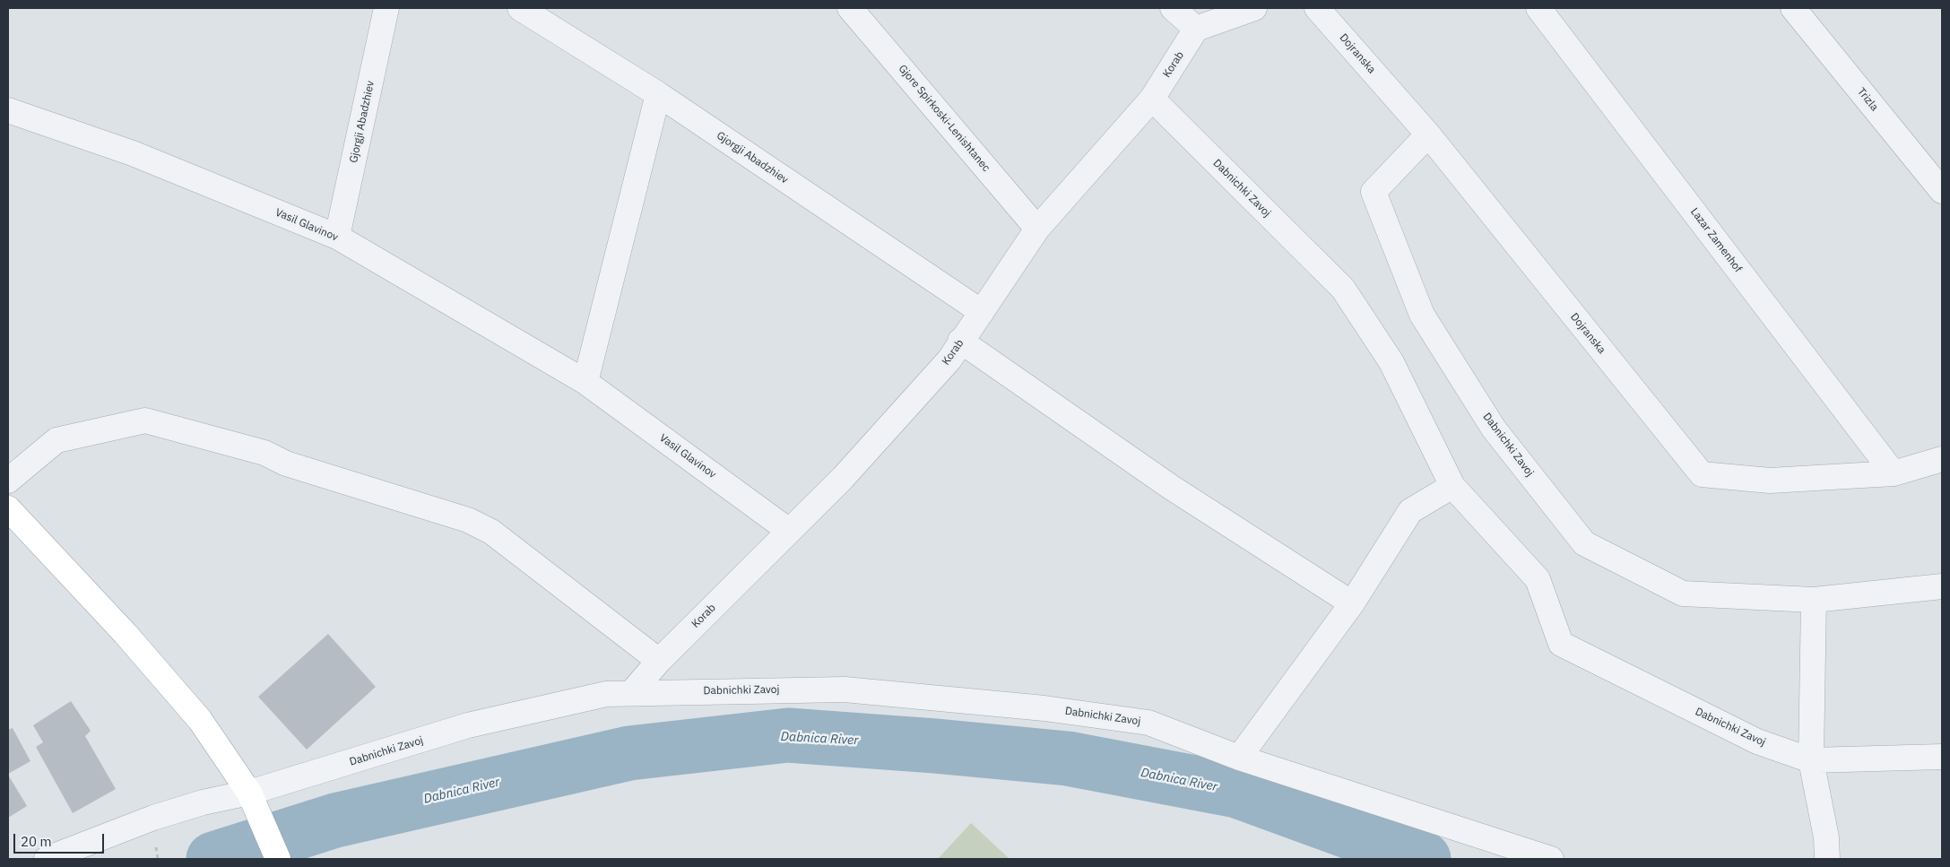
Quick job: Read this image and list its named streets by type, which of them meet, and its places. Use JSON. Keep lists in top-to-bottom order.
{
  "streets": {
    "street": [
      "Dojranska",
      "Korab",
      "Trizla",
      "Gjore Spirkoski-Lenishtanec",
      "Gjorgji Abadzhiev",
      "Dabnichki Zavoj",
      "Vasil Glavinov",
      "Lazar Zamenhof"
    ]
  },
  "crossings": [
    ["Dojranska", "Dabnichki Zavoj"],
    ["Dojranska", "Lazar Zamenhof"],
    ["Korab", "Gjore Spirkoski-Lenishtanec"],
    ["Korab", "Gjorgji Abadzhiev"],
    ["Korab", "Dabnichki Zavoj"],
    ["Korab", "Vasil Glavinov"],
    ["Gjorgji Abadzhiev", "Vasil Glavinov"]
  ],
  "water": ["Dabnica River"],
  "scale_bar": "20 m"
}
